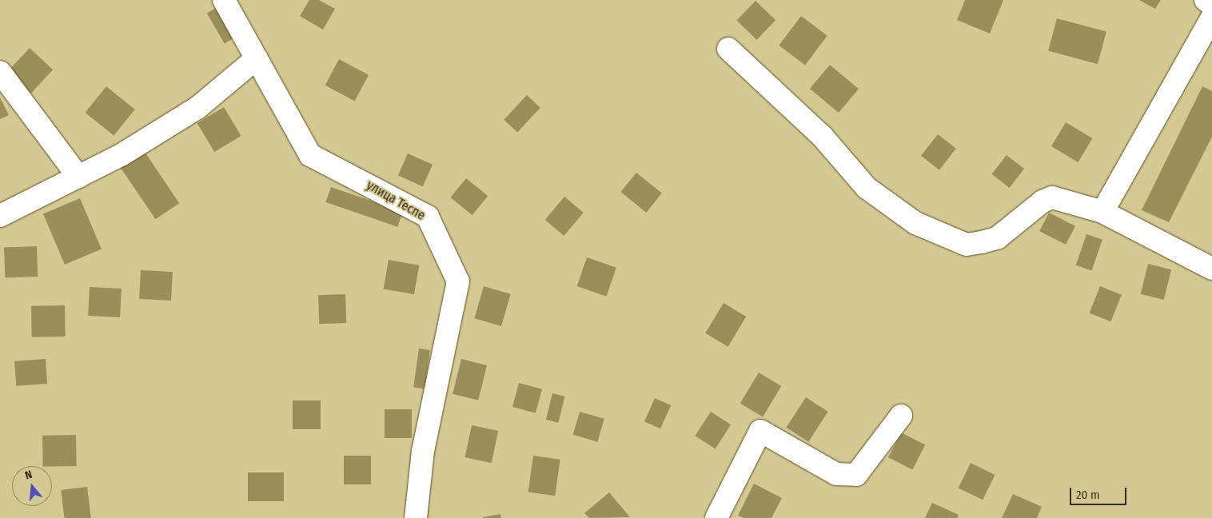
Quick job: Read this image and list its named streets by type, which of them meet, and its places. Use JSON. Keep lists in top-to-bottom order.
{
  "streets": {
    "street": ["улица Теспе"]
  },
  "scale_bar": "20 m",
  "north": "top"
}
